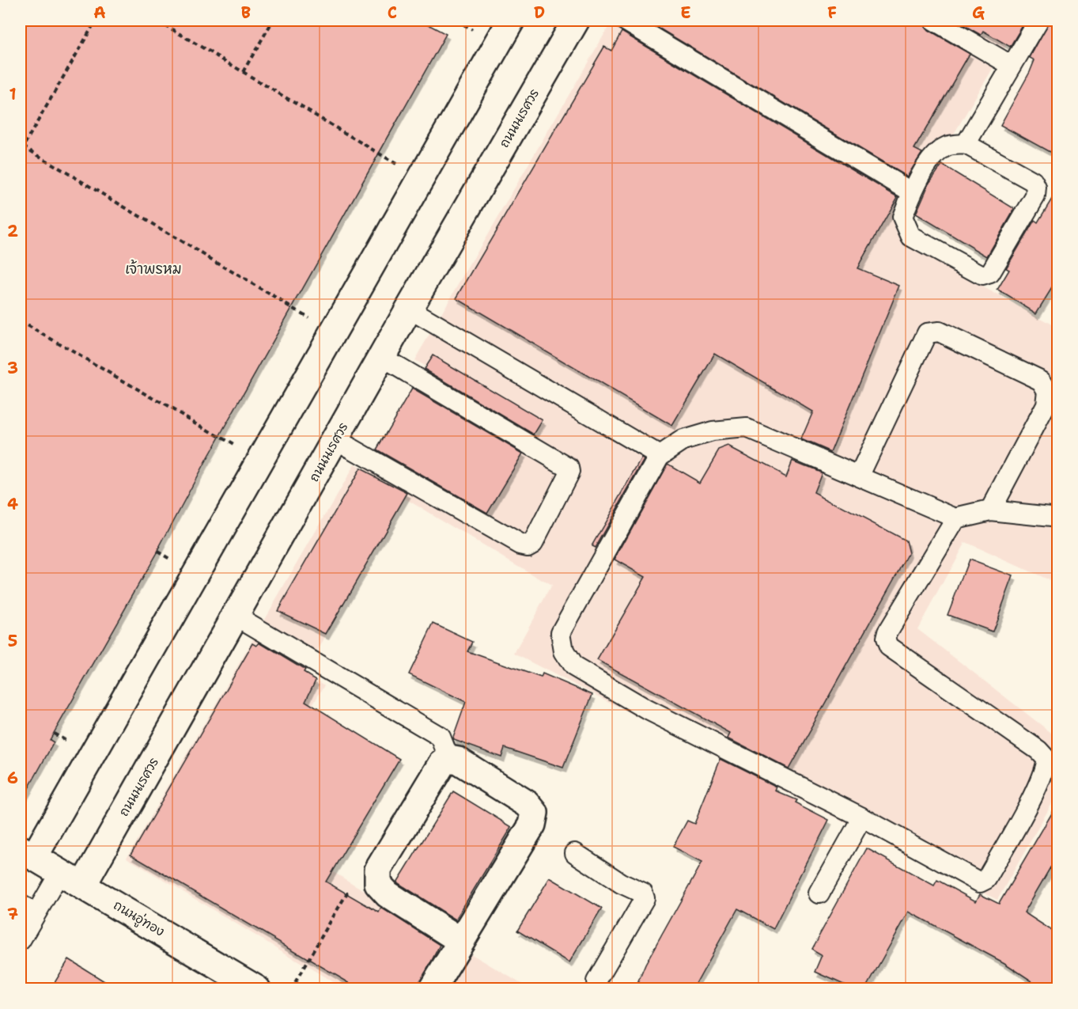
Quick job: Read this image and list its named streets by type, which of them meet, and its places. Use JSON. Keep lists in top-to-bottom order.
{
  "streets": {
    "street": ["ถนนนเรศวร", "ถนนอู่ทอง"]
  },
  "crossings": [
    ["ถนนนเรศวร", "ถนนอู่ทอง"]
  ],
  "districts": ["เจ้าพรหม"],
  "grid": {
    "columns": [
      "A",
      "B",
      "C",
      "D",
      "E",
      "F",
      "G"
    ],
    "rows": [
      "1",
      "2",
      "3",
      "4",
      "5",
      "6",
      "7"
    ]
  }
}
